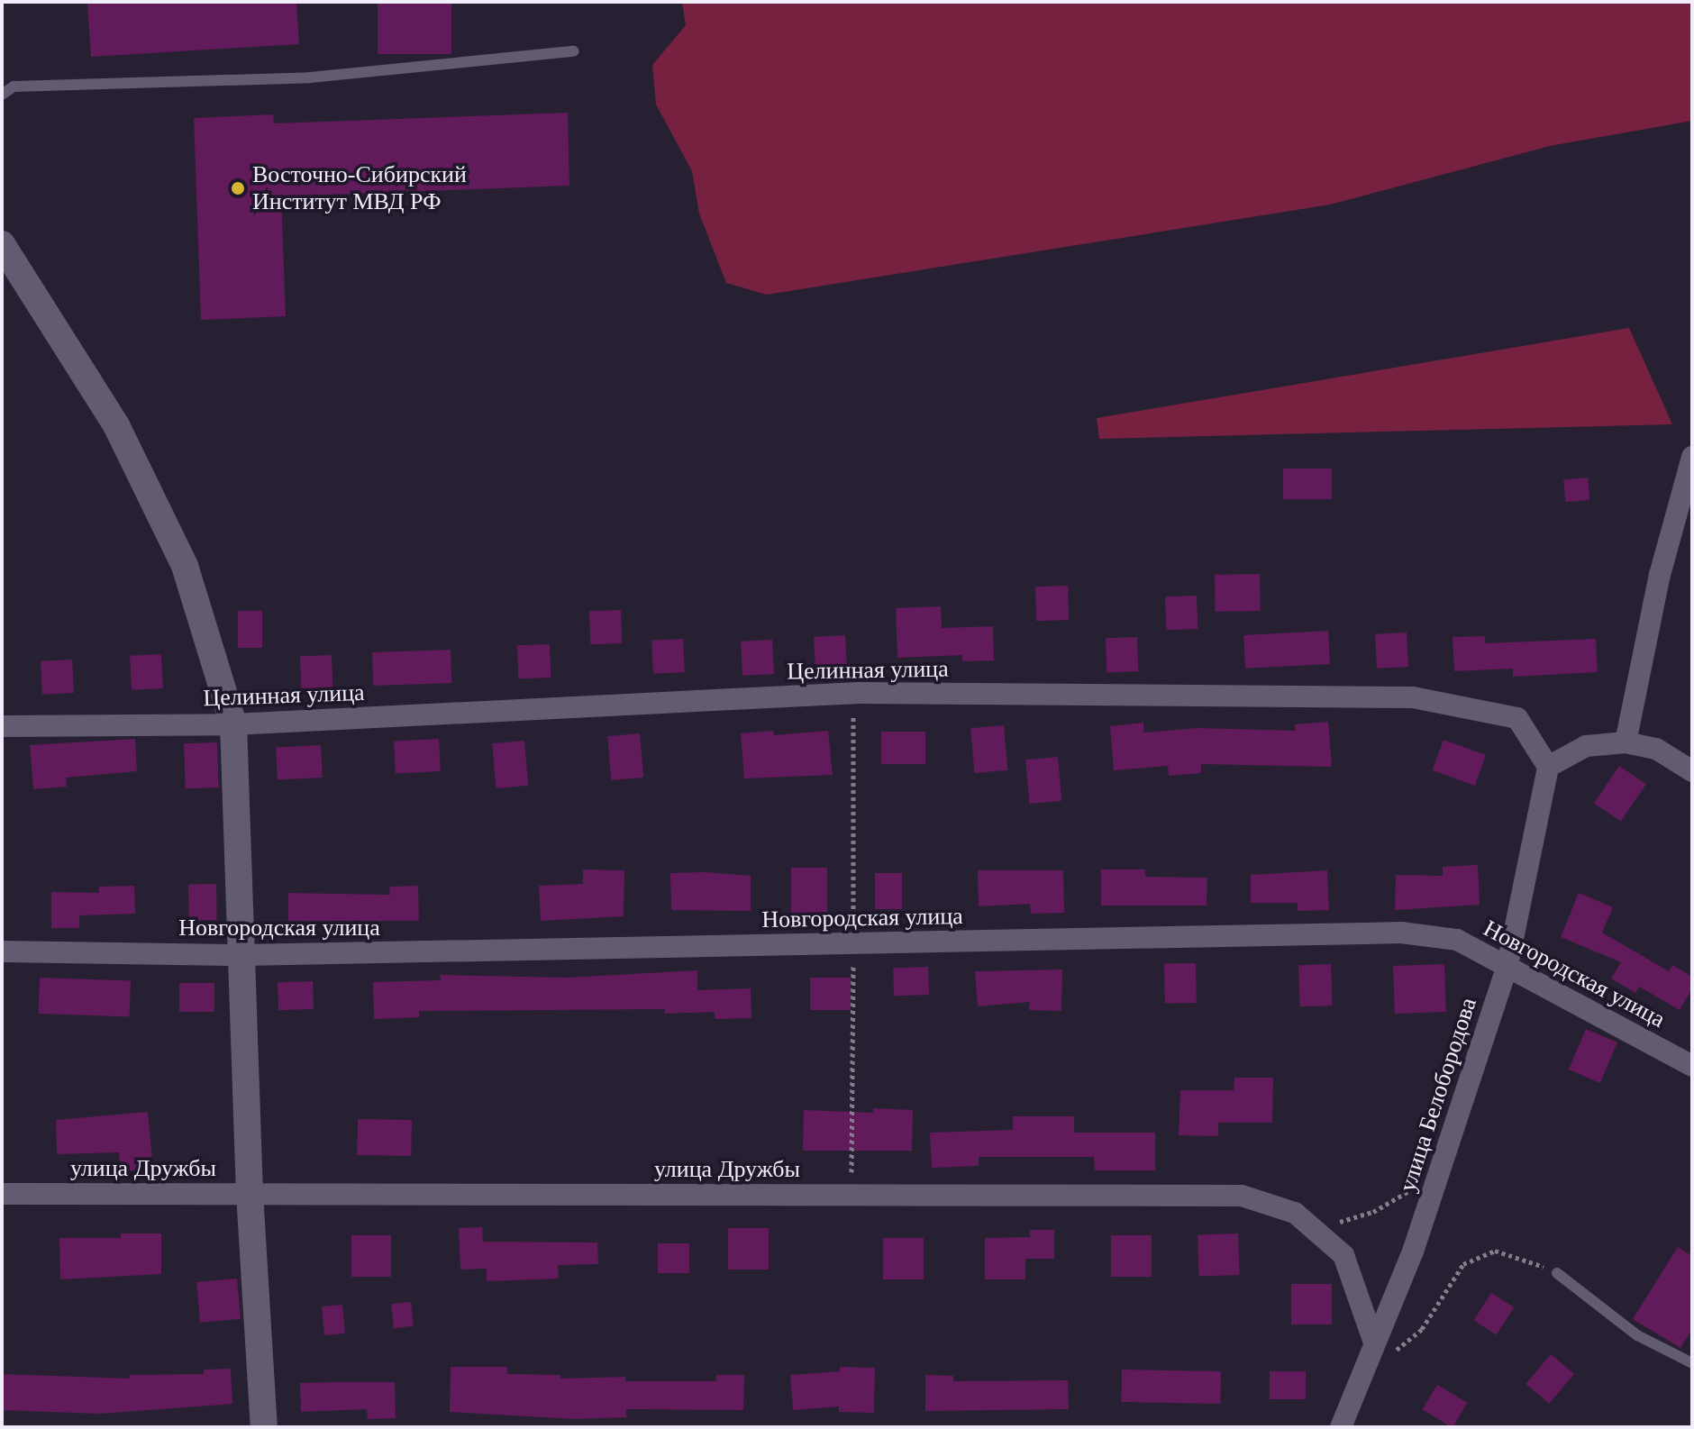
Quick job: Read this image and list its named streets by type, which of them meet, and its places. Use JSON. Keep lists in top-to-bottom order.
{
  "streets": {
    "street": [
      "Целинная улица",
      "Новгородская улица",
      "улица Белобородова",
      "улица Дружбы"
    ]
  },
  "crossings": [
    ["Целинная улица", "улица Белобородова"],
    ["Новгородская улица", "улица Белобородова"],
    ["улица Белобородова", "улица Дружбы"]
  ],
  "places": ["Восточно-Сибирский Институт МВД РФ"]
}
